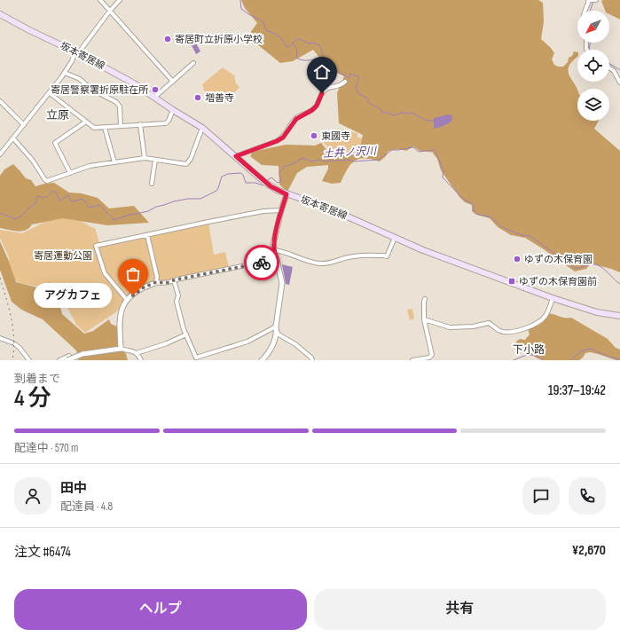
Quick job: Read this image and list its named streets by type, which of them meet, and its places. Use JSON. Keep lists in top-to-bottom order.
{
  "streets": {
    "main road": ["坂本寄居線"]
  },
  "districts": ["立原", "下小路"],
  "water": ["土井ノ沢川"],
  "parks": ["寄居運動公園"],
  "places": {
    "other": [
      "寄居町立折原小学校",
      "寄居警察署折原駐在所",
      "増善寺",
      "東國寺",
      "ゆずの木保育園",
      "アグカフェ"
    ],
    "transit": ["ゆずの木保育園前"]
  },
  "north": "bottom left",
  "page": {
    "bubble": "アグカフェ",
    "heading": ["4 分", "到着まで", "19:37–19:42"],
    "panel": [
      "田中",
      "配達員 · 4.8",
      "注文 #6474",
      "¥2,670"
    ],
    "bar": "配達中 · 570 m",
    "buttons": ["ヘルプ", "共有"]
  }
}
